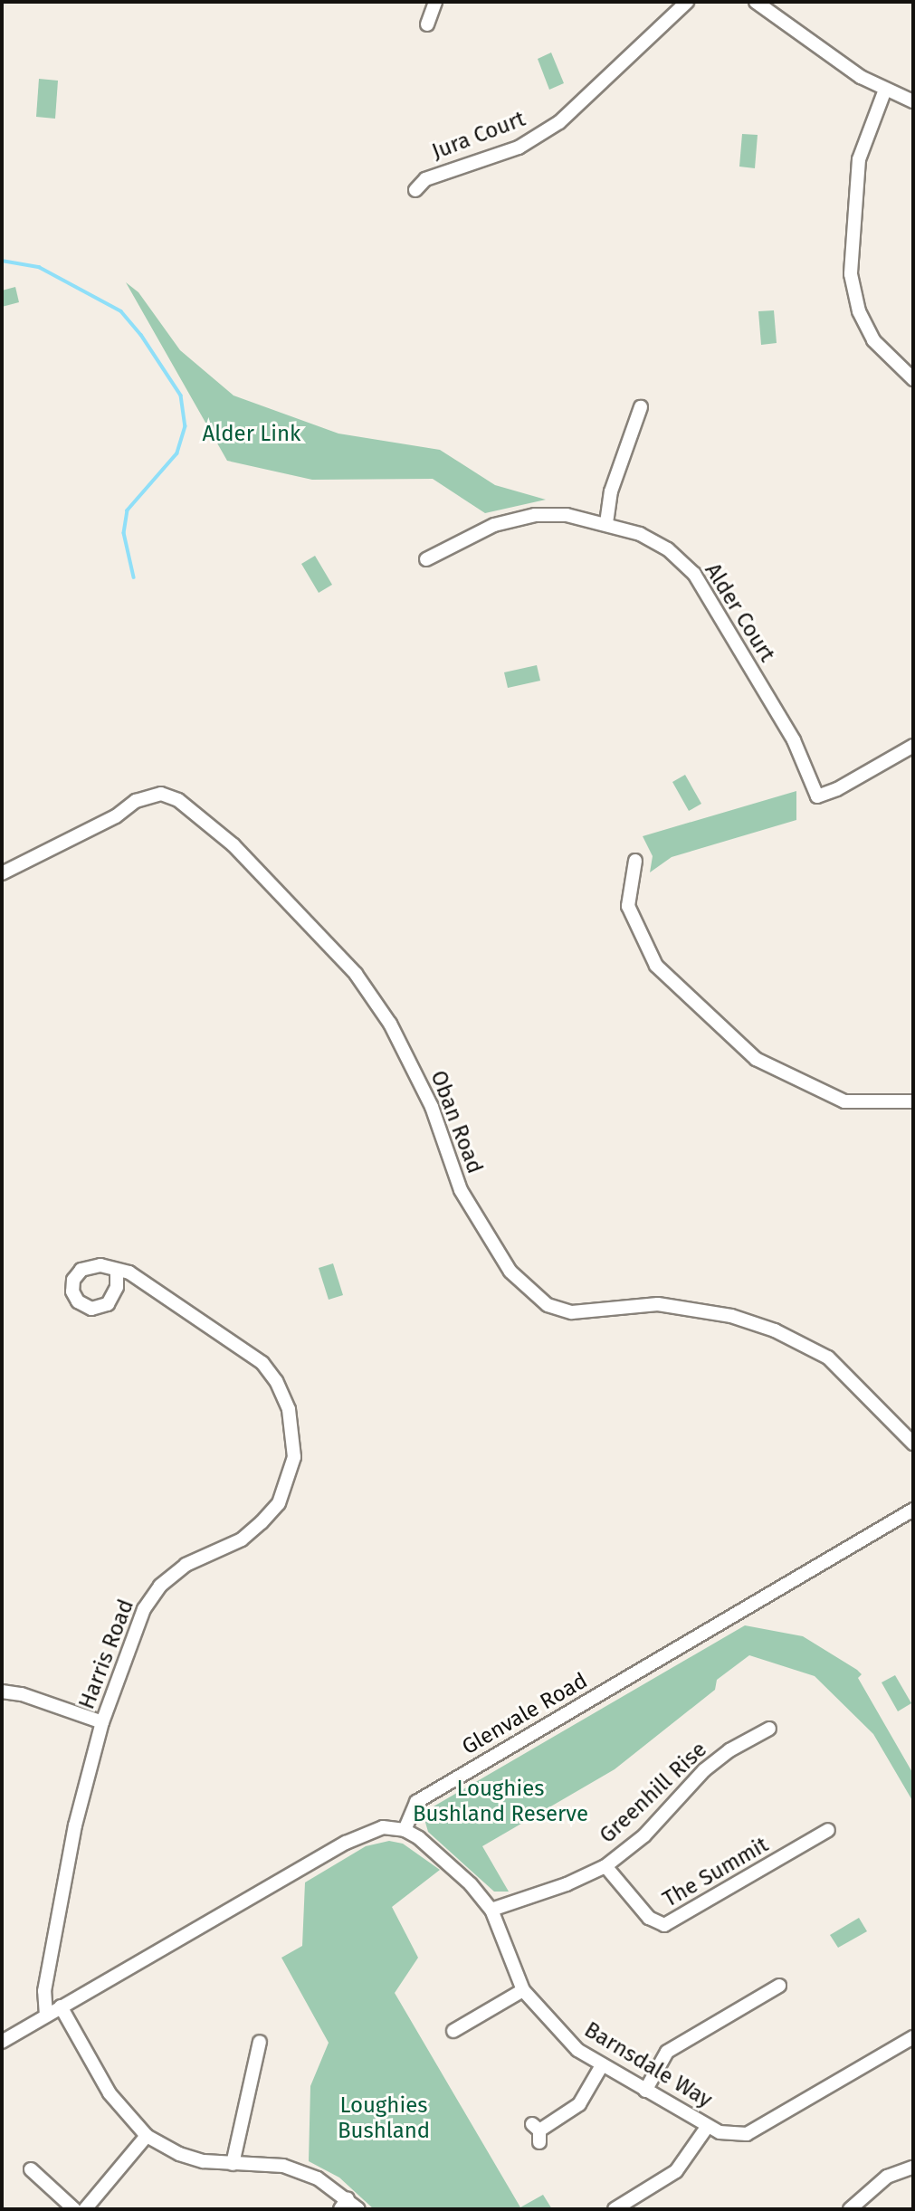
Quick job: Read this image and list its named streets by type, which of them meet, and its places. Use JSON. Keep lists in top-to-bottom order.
{
  "streets": {
    "street": [
      "Jura Court",
      "Alder Court",
      "Oban Road",
      "Harris Road",
      "Glenvale Road",
      "Greenhill Rise",
      "The Summit",
      "Barnsdale Way"
    ]
  },
  "crossings": [
    ["Glenvale Road", "Barnsdale Way"],
    ["Greenhill Rise", "The Summit"],
    ["Greenhill Rise", "Barnsdale Way"]
  ],
  "parks": ["Alder Link", "Loughies Bushland Reserve", "Loughies Bushland"]
}
